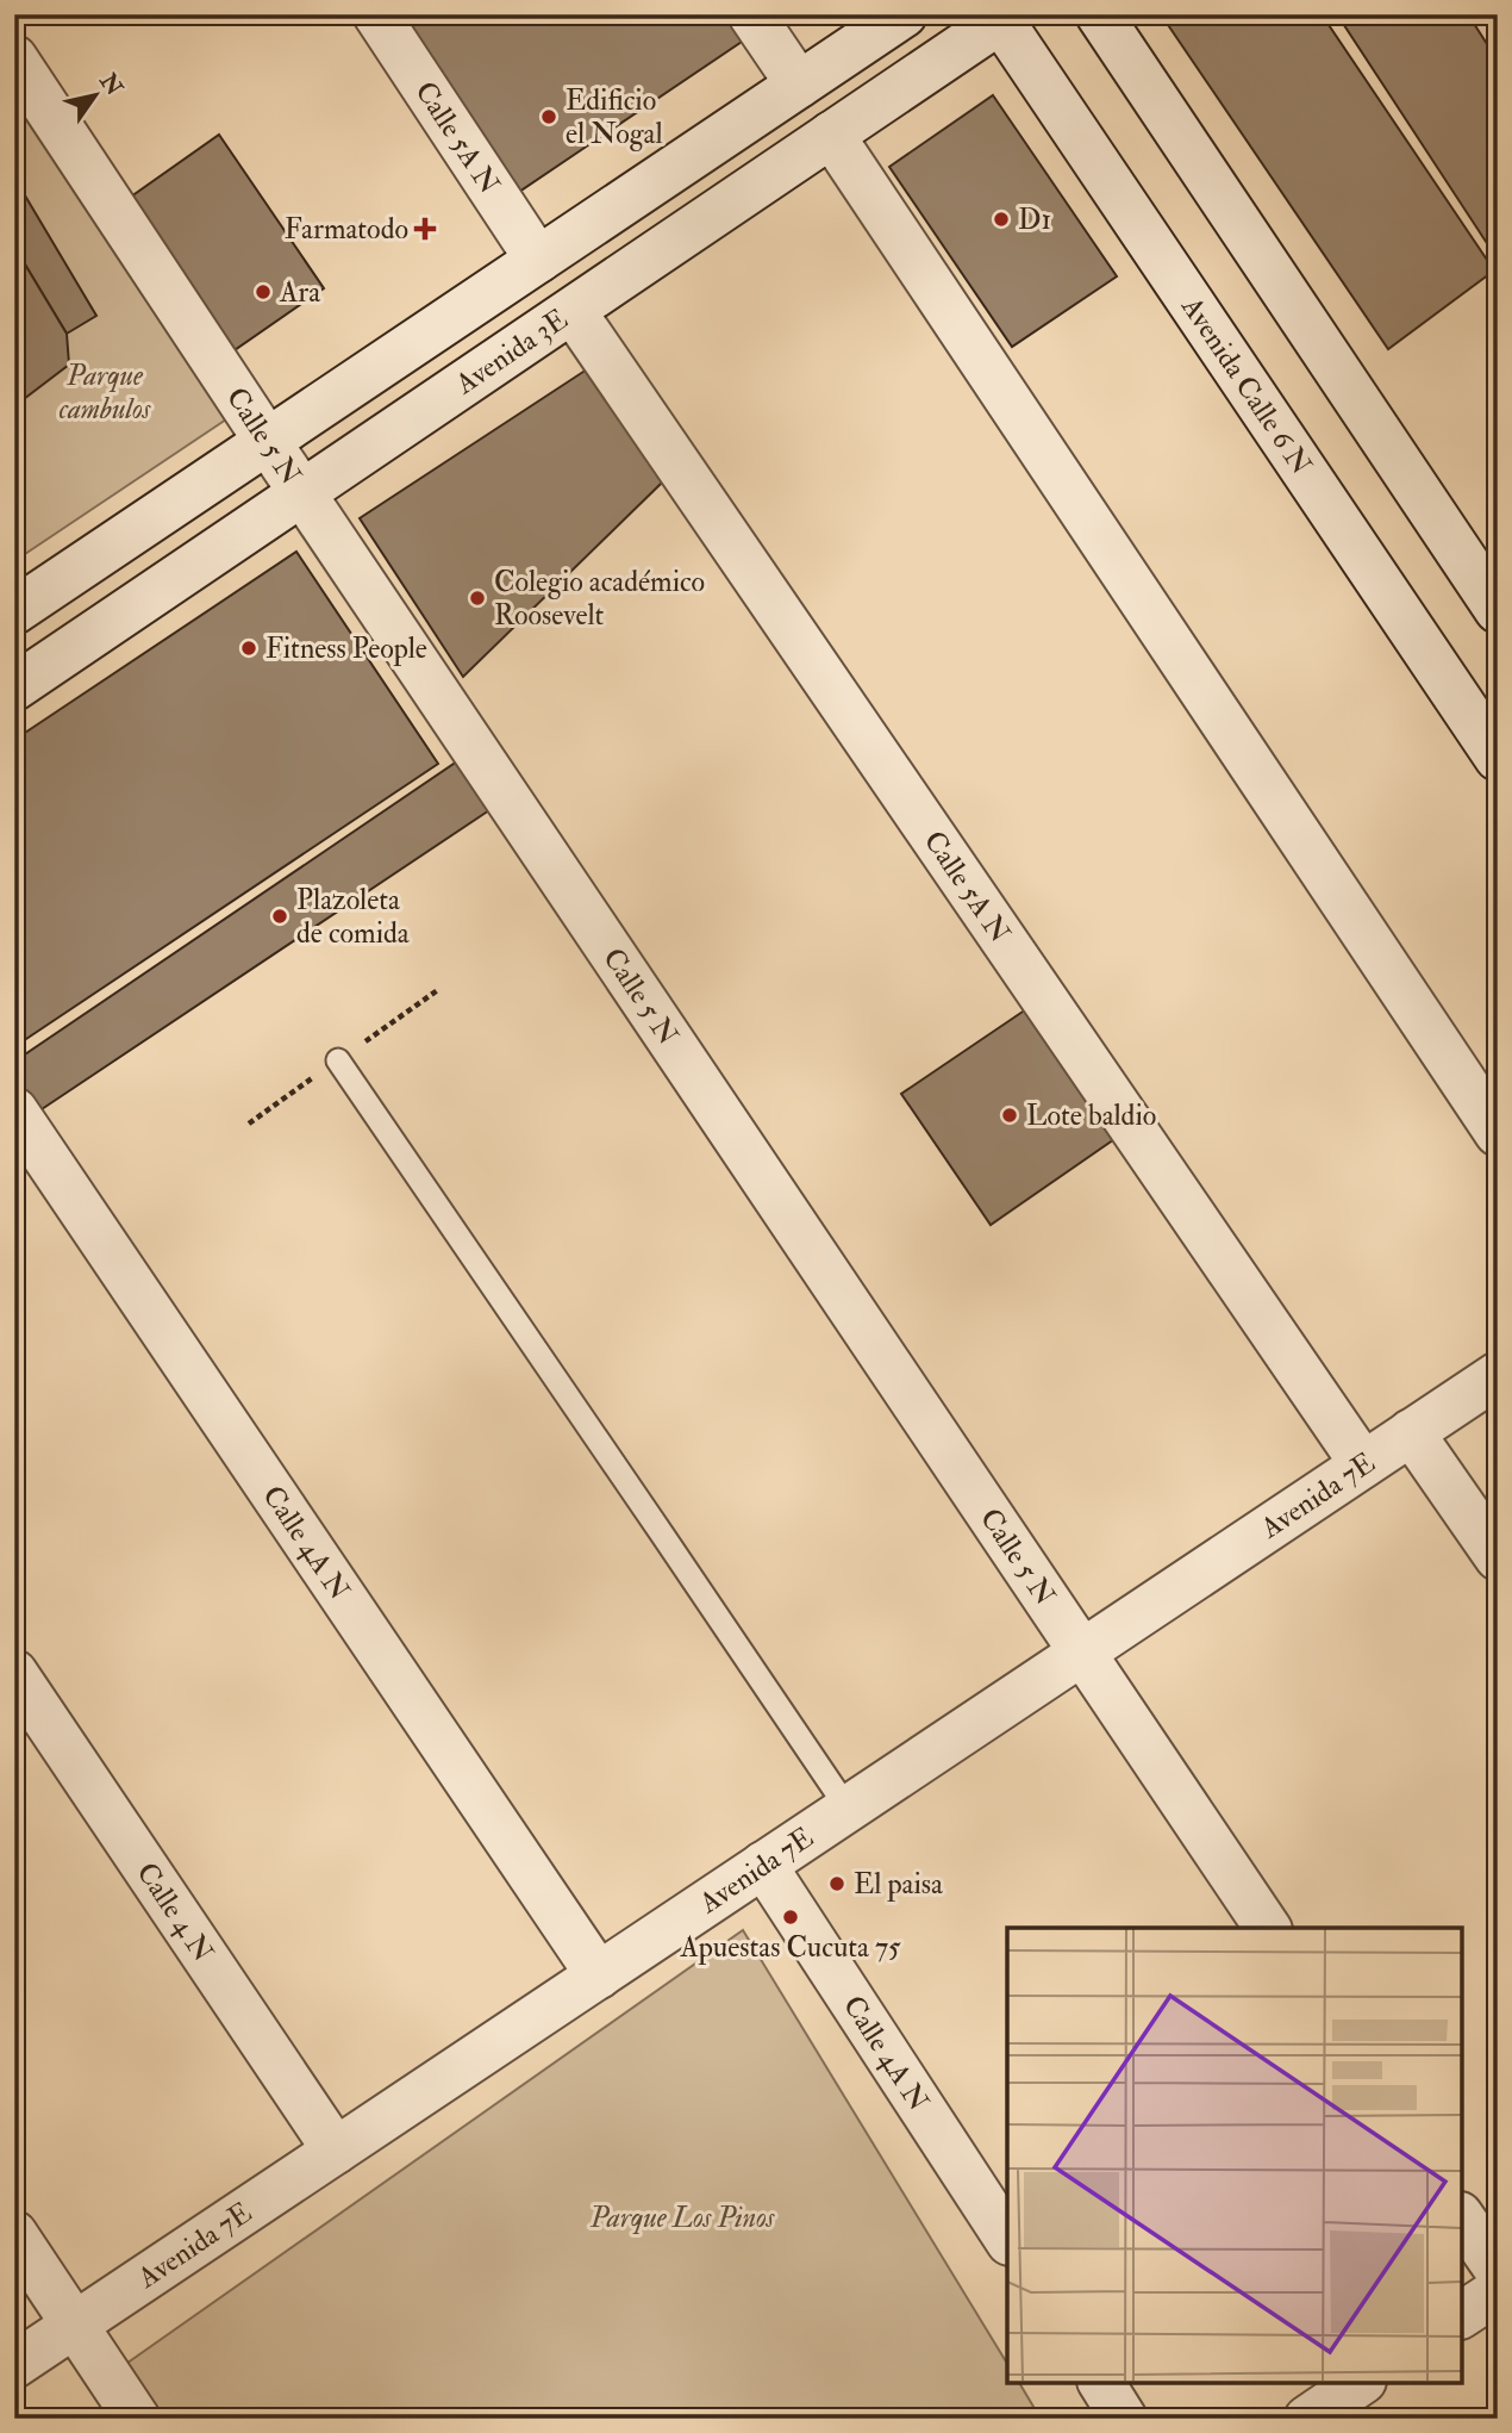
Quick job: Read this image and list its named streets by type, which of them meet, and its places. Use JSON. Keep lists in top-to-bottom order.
{
  "streets": {
    "street": [
      "Calle 5A N",
      "Avenida 3E",
      "Avenida Calle 6 N",
      "Calle 5 N",
      "Avenida 7E",
      "Calle 4A N",
      "Calle 4 N"
    ]
  },
  "crossings": [
    ["Calle 5A N", "Avenida 3E"],
    ["Calle 5A N", "Avenida 7E"],
    ["Avenida 3E", "Avenida Calle 6 N"],
    ["Avenida 3E", "Calle 5 N"],
    ["Calle 5 N", "Avenida 7E"],
    ["Avenida 7E", "Calle 4A N"],
    ["Avenida 7E", "Calle 4 N"]
  ],
  "parks": ["Parque cambulos", "Parque Los Pinos"],
  "places": {
    "other": [
      "Edificio el Nogal",
      "D1",
      "Ara",
      "Colegio académico Roosevelt",
      "Fitness People",
      "Plazoleta de comida",
      "Lote baldio",
      "El paisa",
      "Apuestas Cucuta 75"
    ],
    "health": ["Farmatodo"]
  },
  "north": "top right"
}
